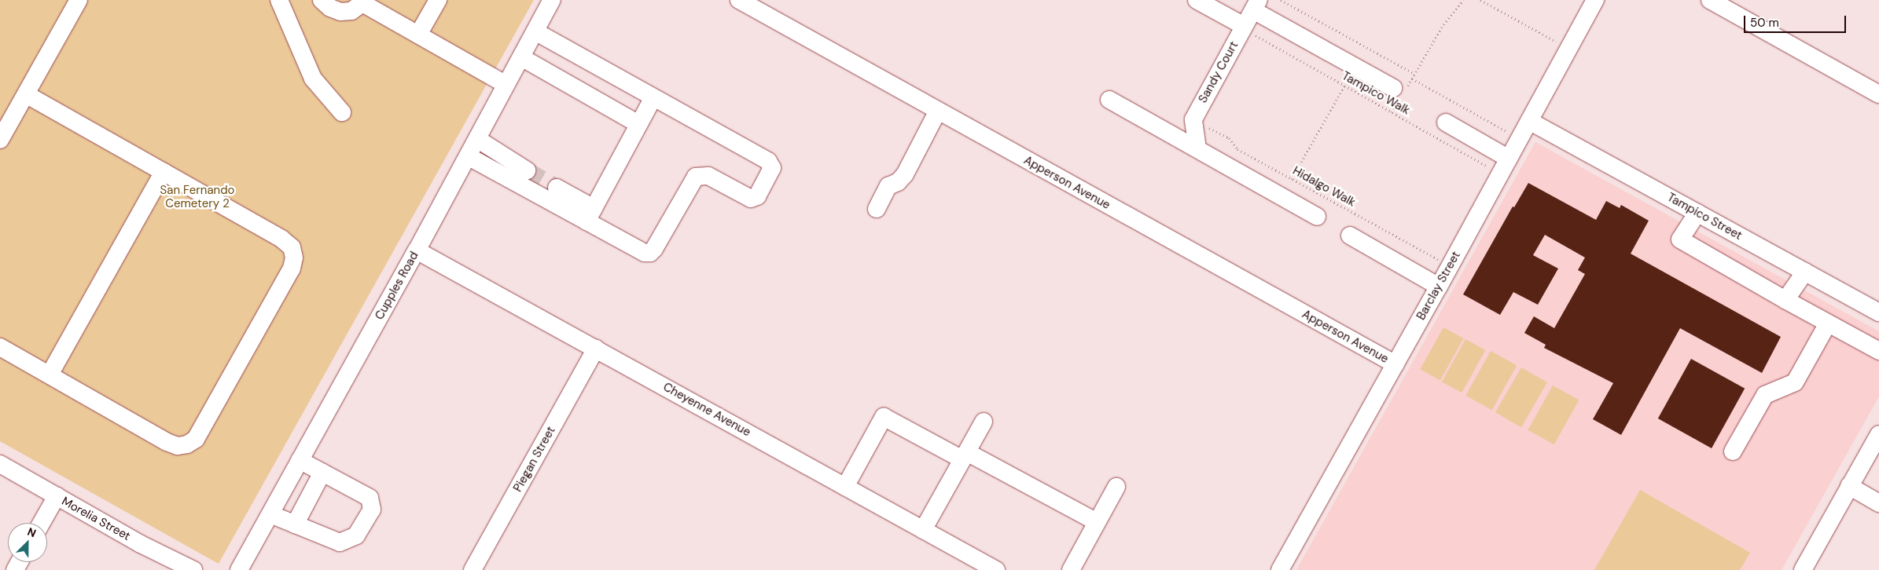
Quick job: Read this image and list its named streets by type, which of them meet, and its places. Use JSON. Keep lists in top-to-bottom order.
{
  "streets": {
    "street": [
      "Sandy Court",
      "Apperson Avenue",
      "Tampico Street",
      "Cupples Road",
      "Barclay Street",
      "Cheyenne Avenue",
      "Piegan Street",
      "Morelia Street"
    ],
    "path": ["Tampico Walk", "Hidalgo Walk"]
  },
  "crossings": [
    ["Sandy Court", "Tampico Walk"],
    ["Sandy Court", "Hidalgo Walk"],
    ["Tampico Walk", "Barclay Street"],
    ["Apperson Avenue", "Barclay Street"],
    ["Hidalgo Walk", "Barclay Street"],
    ["Tampico Street", "Barclay Street"],
    ["Cupples Road", "Cheyenne Avenue"],
    ["Cheyenne Avenue", "Piegan Street"]
  ],
  "parks": ["San Fernando Cemetery 2"],
  "scale_bar": "50 m",
  "north": "top right"
}
